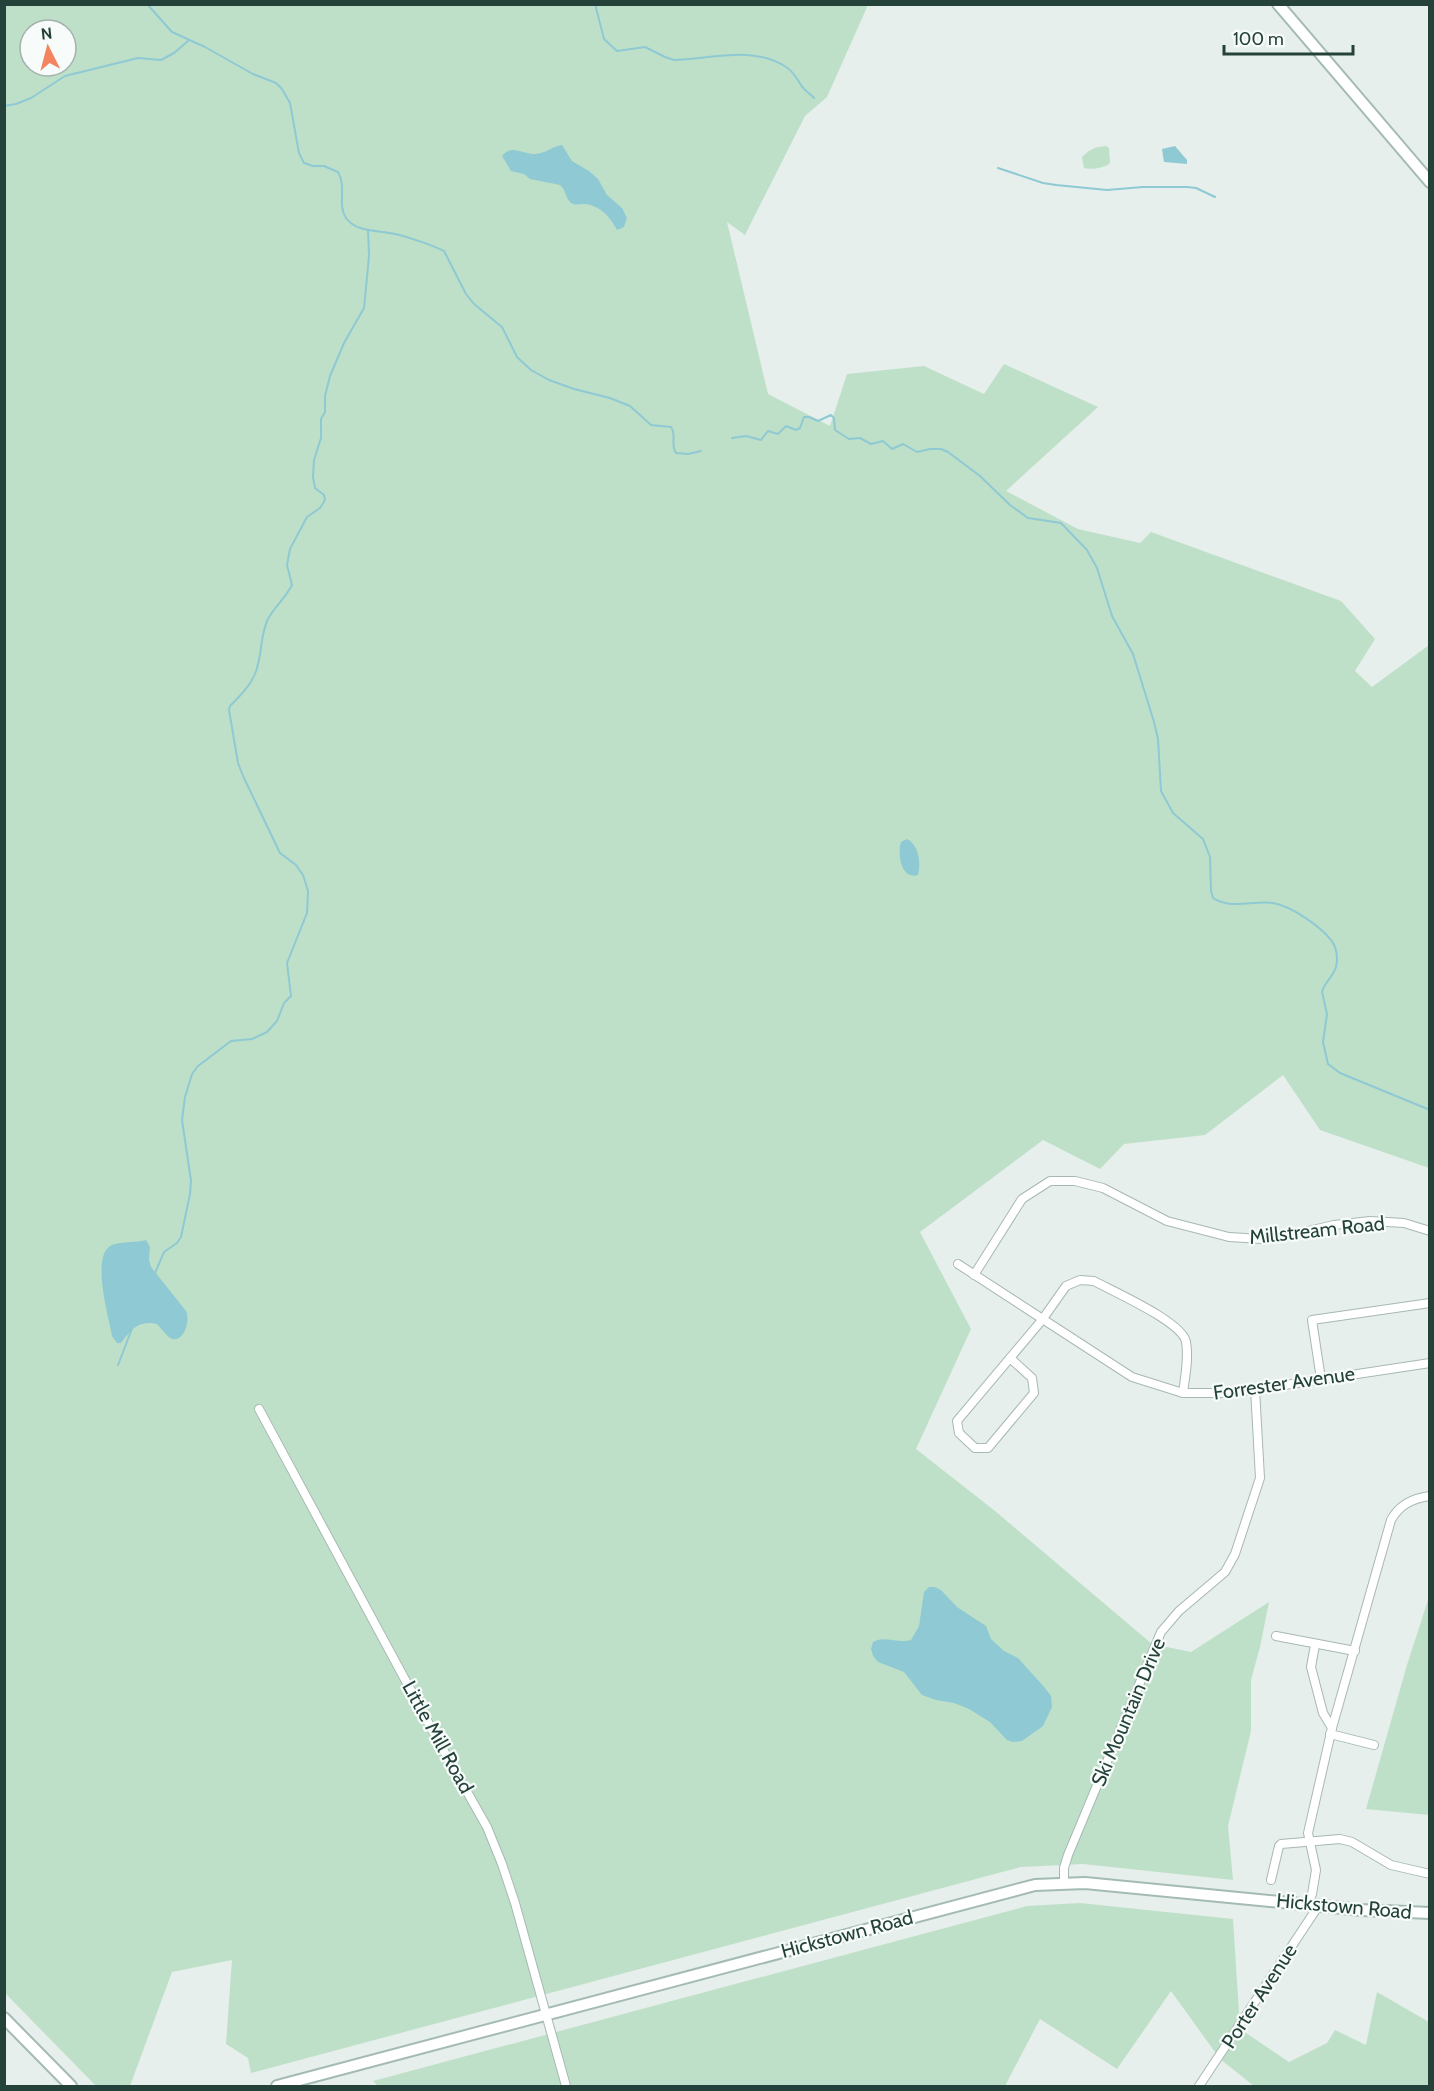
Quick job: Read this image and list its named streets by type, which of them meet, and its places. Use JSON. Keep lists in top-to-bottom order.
{
  "streets": {
    "street": [
      "Millstream Road",
      "Forrester Avenue",
      "Ski Mountain Drive",
      "Little Mill Road",
      "Hickstown Road",
      "Porter Avenue"
    ]
  },
  "crossings": [
    ["Millstream Road", "Forrester Avenue"],
    ["Forrester Avenue", "Ski Mountain Drive"],
    ["Ski Mountain Drive", "Hickstown Road"],
    ["Little Mill Road", "Hickstown Road"],
    ["Hickstown Road", "Porter Avenue"]
  ],
  "scale_bar": "100 m",
  "north": "top"
}
